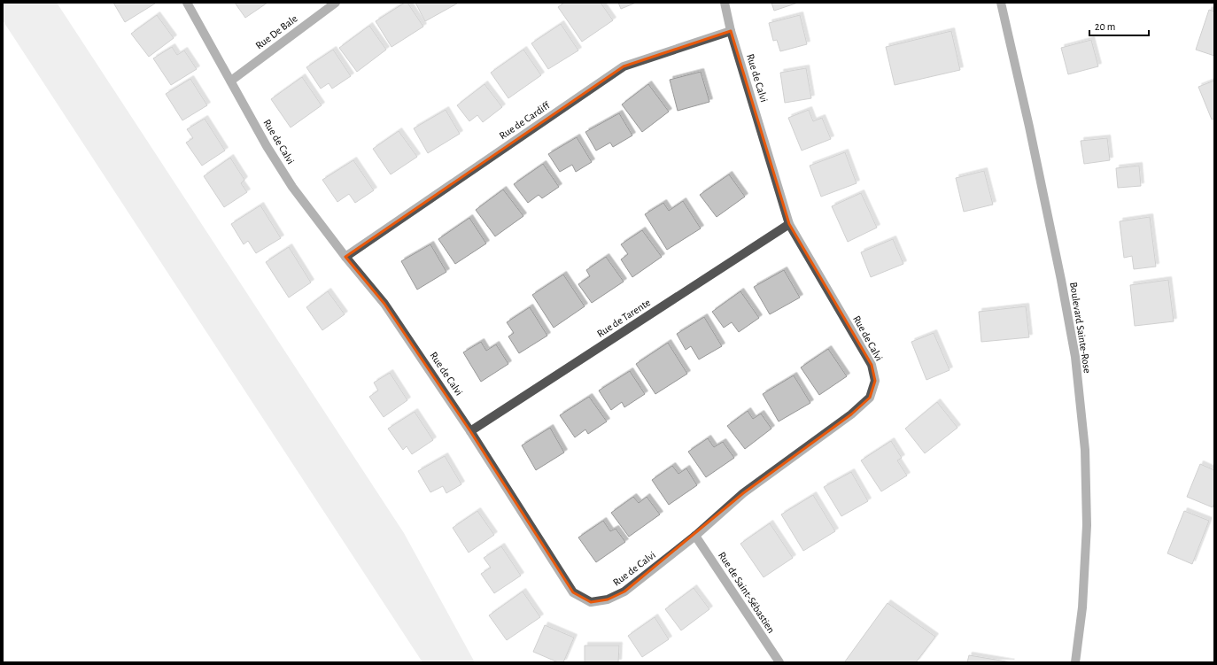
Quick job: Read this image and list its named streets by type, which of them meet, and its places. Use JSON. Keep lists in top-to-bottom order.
{
  "streets": {
    "street": [
      "Rue De Bale",
      "Rue de Calvi",
      "Rue de Cardiff",
      "Rue de Tarente",
      "Boulevard Sainte-Rose",
      "Rue de Saint-Sébastien"
    ]
  },
  "crossings": [
    ["Rue De Bale", "Rue de Calvi"],
    ["Rue de Calvi", "Rue de Cardiff"],
    ["Rue de Calvi", "Rue de Tarente"],
    ["Rue de Calvi", "Rue de Saint-Sébastien"]
  ],
  "scale_bar": "20 m"
}
